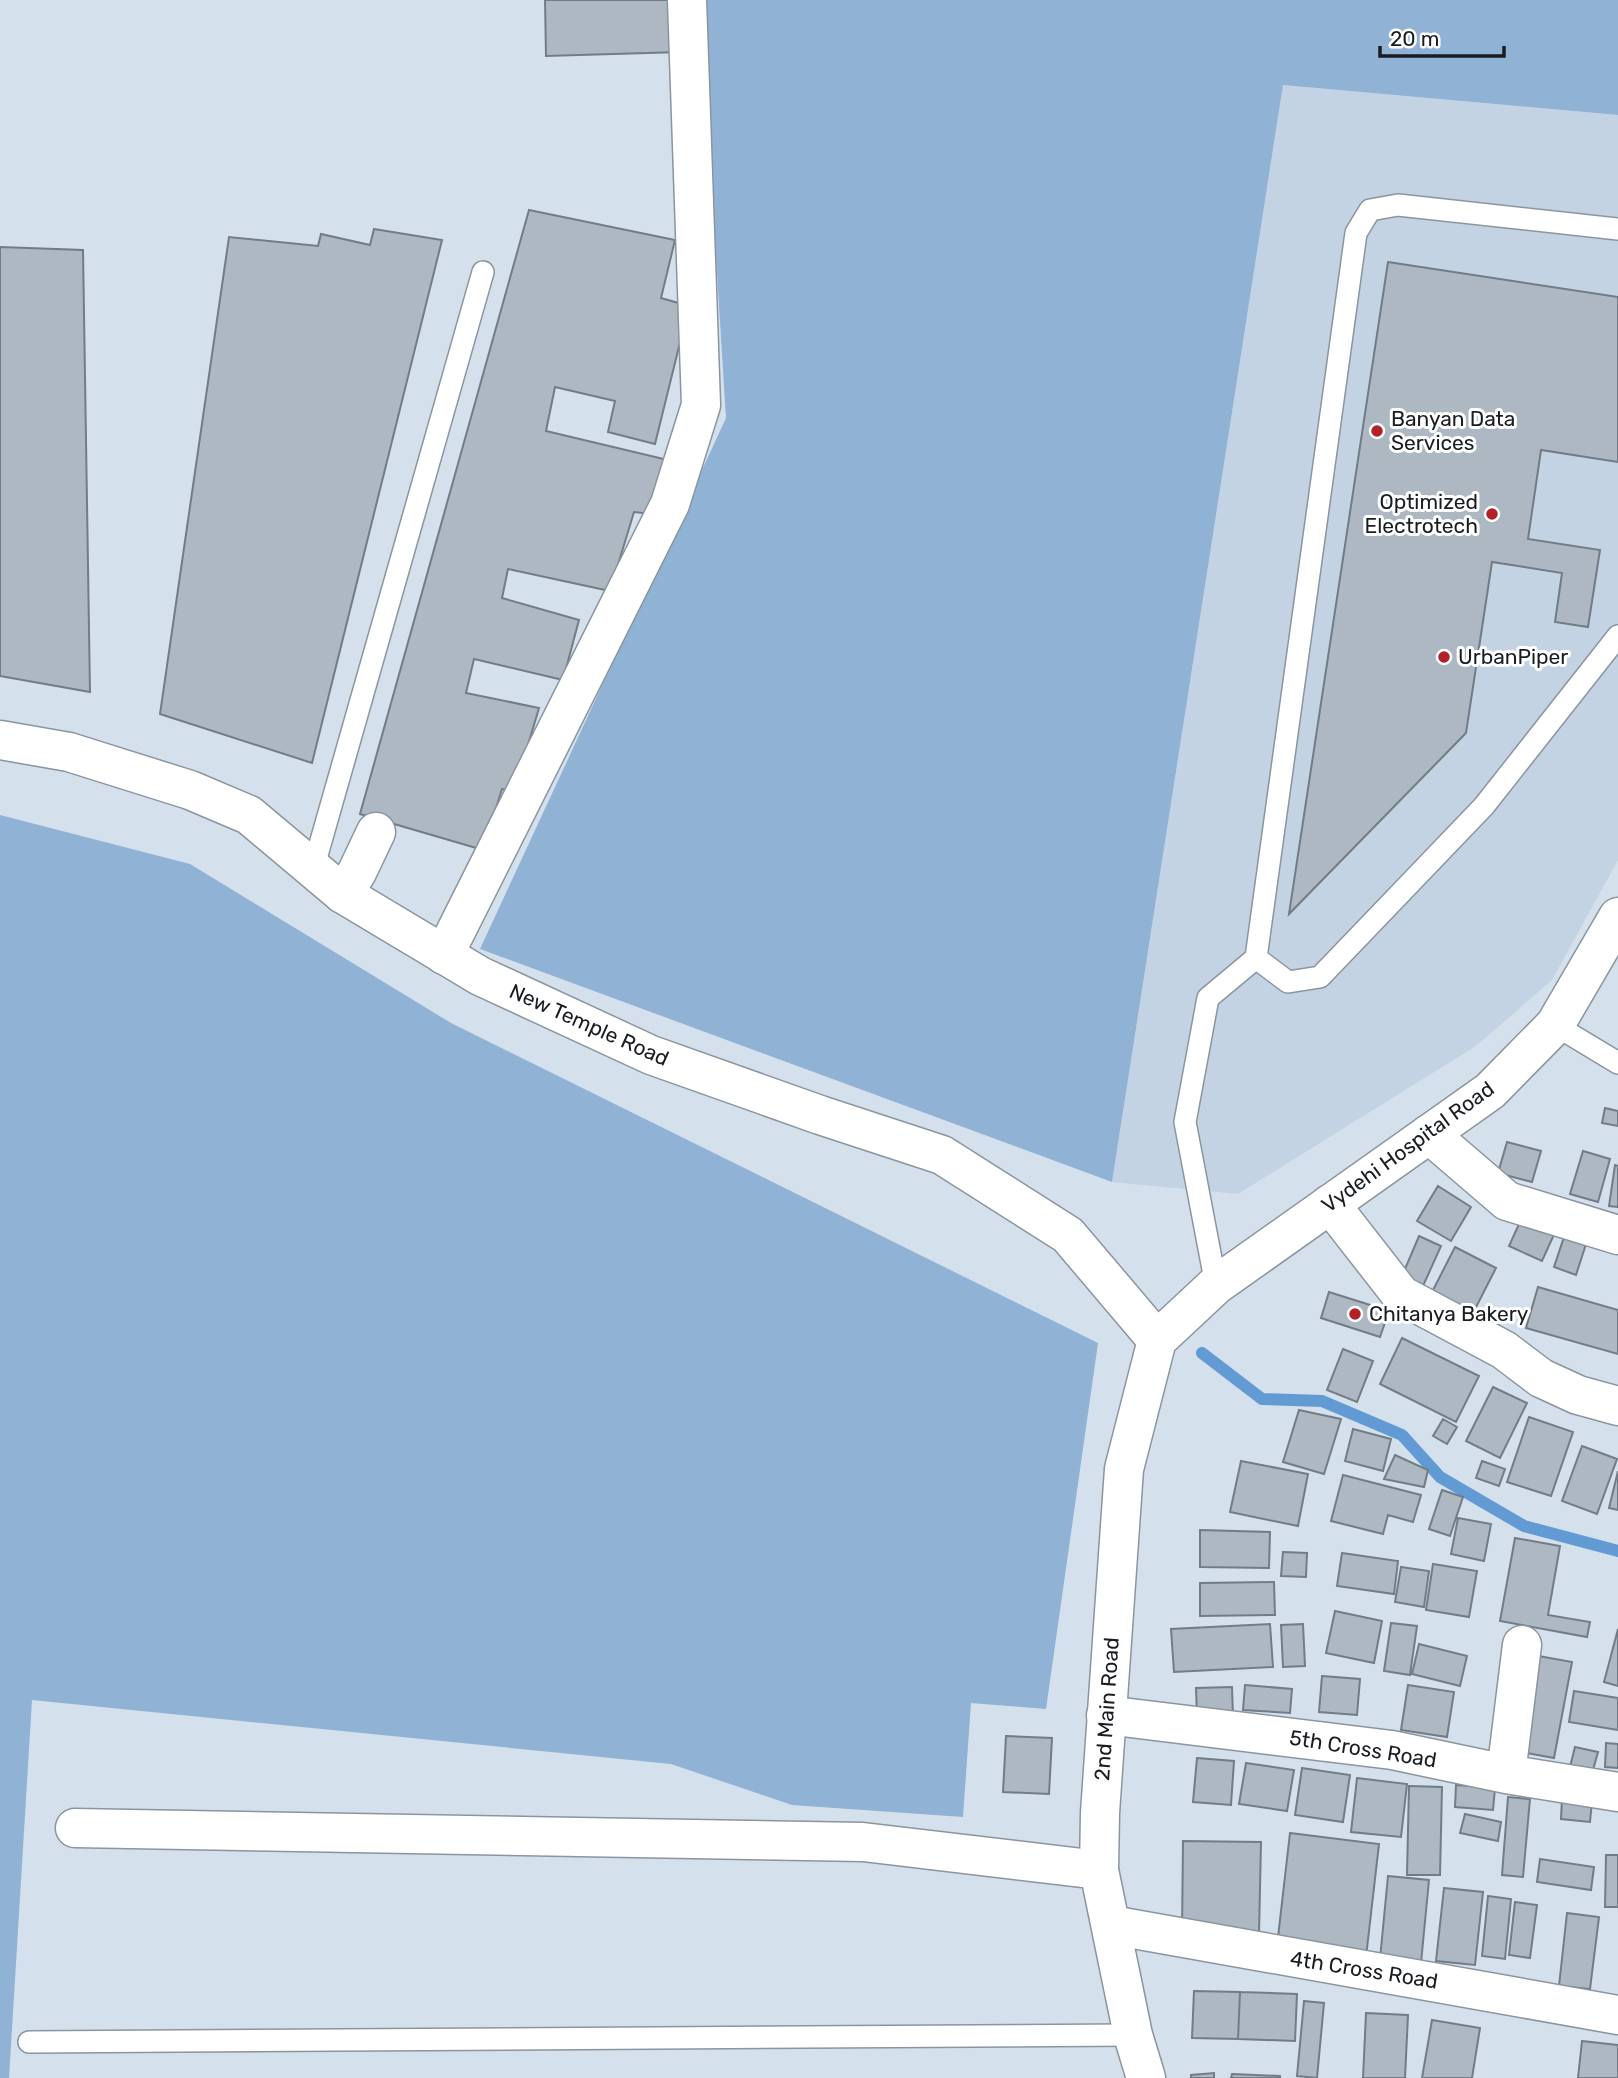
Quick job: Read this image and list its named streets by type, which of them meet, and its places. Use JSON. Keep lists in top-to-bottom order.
{
  "streets": {
    "street": [
      "New Temple Road",
      "Vydehi Hospital Road",
      "2nd Main Road",
      "5th Cross Road",
      "4th Cross Road"
    ]
  },
  "crossings": [
    ["New Temple Road", "Vydehi Hospital Road"],
    ["New Temple Road", "2nd Main Road"],
    ["Vydehi Hospital Road", "2nd Main Road"],
    ["2nd Main Road", "5th Cross Road"],
    ["2nd Main Road", "4th Cross Road"]
  ],
  "places": [
    "Banyan Data Services",
    "Optimized Electrotech",
    "UrbanPiper",
    "Chitanya Bakery"
  ],
  "scale_bar": "20 m"
}
